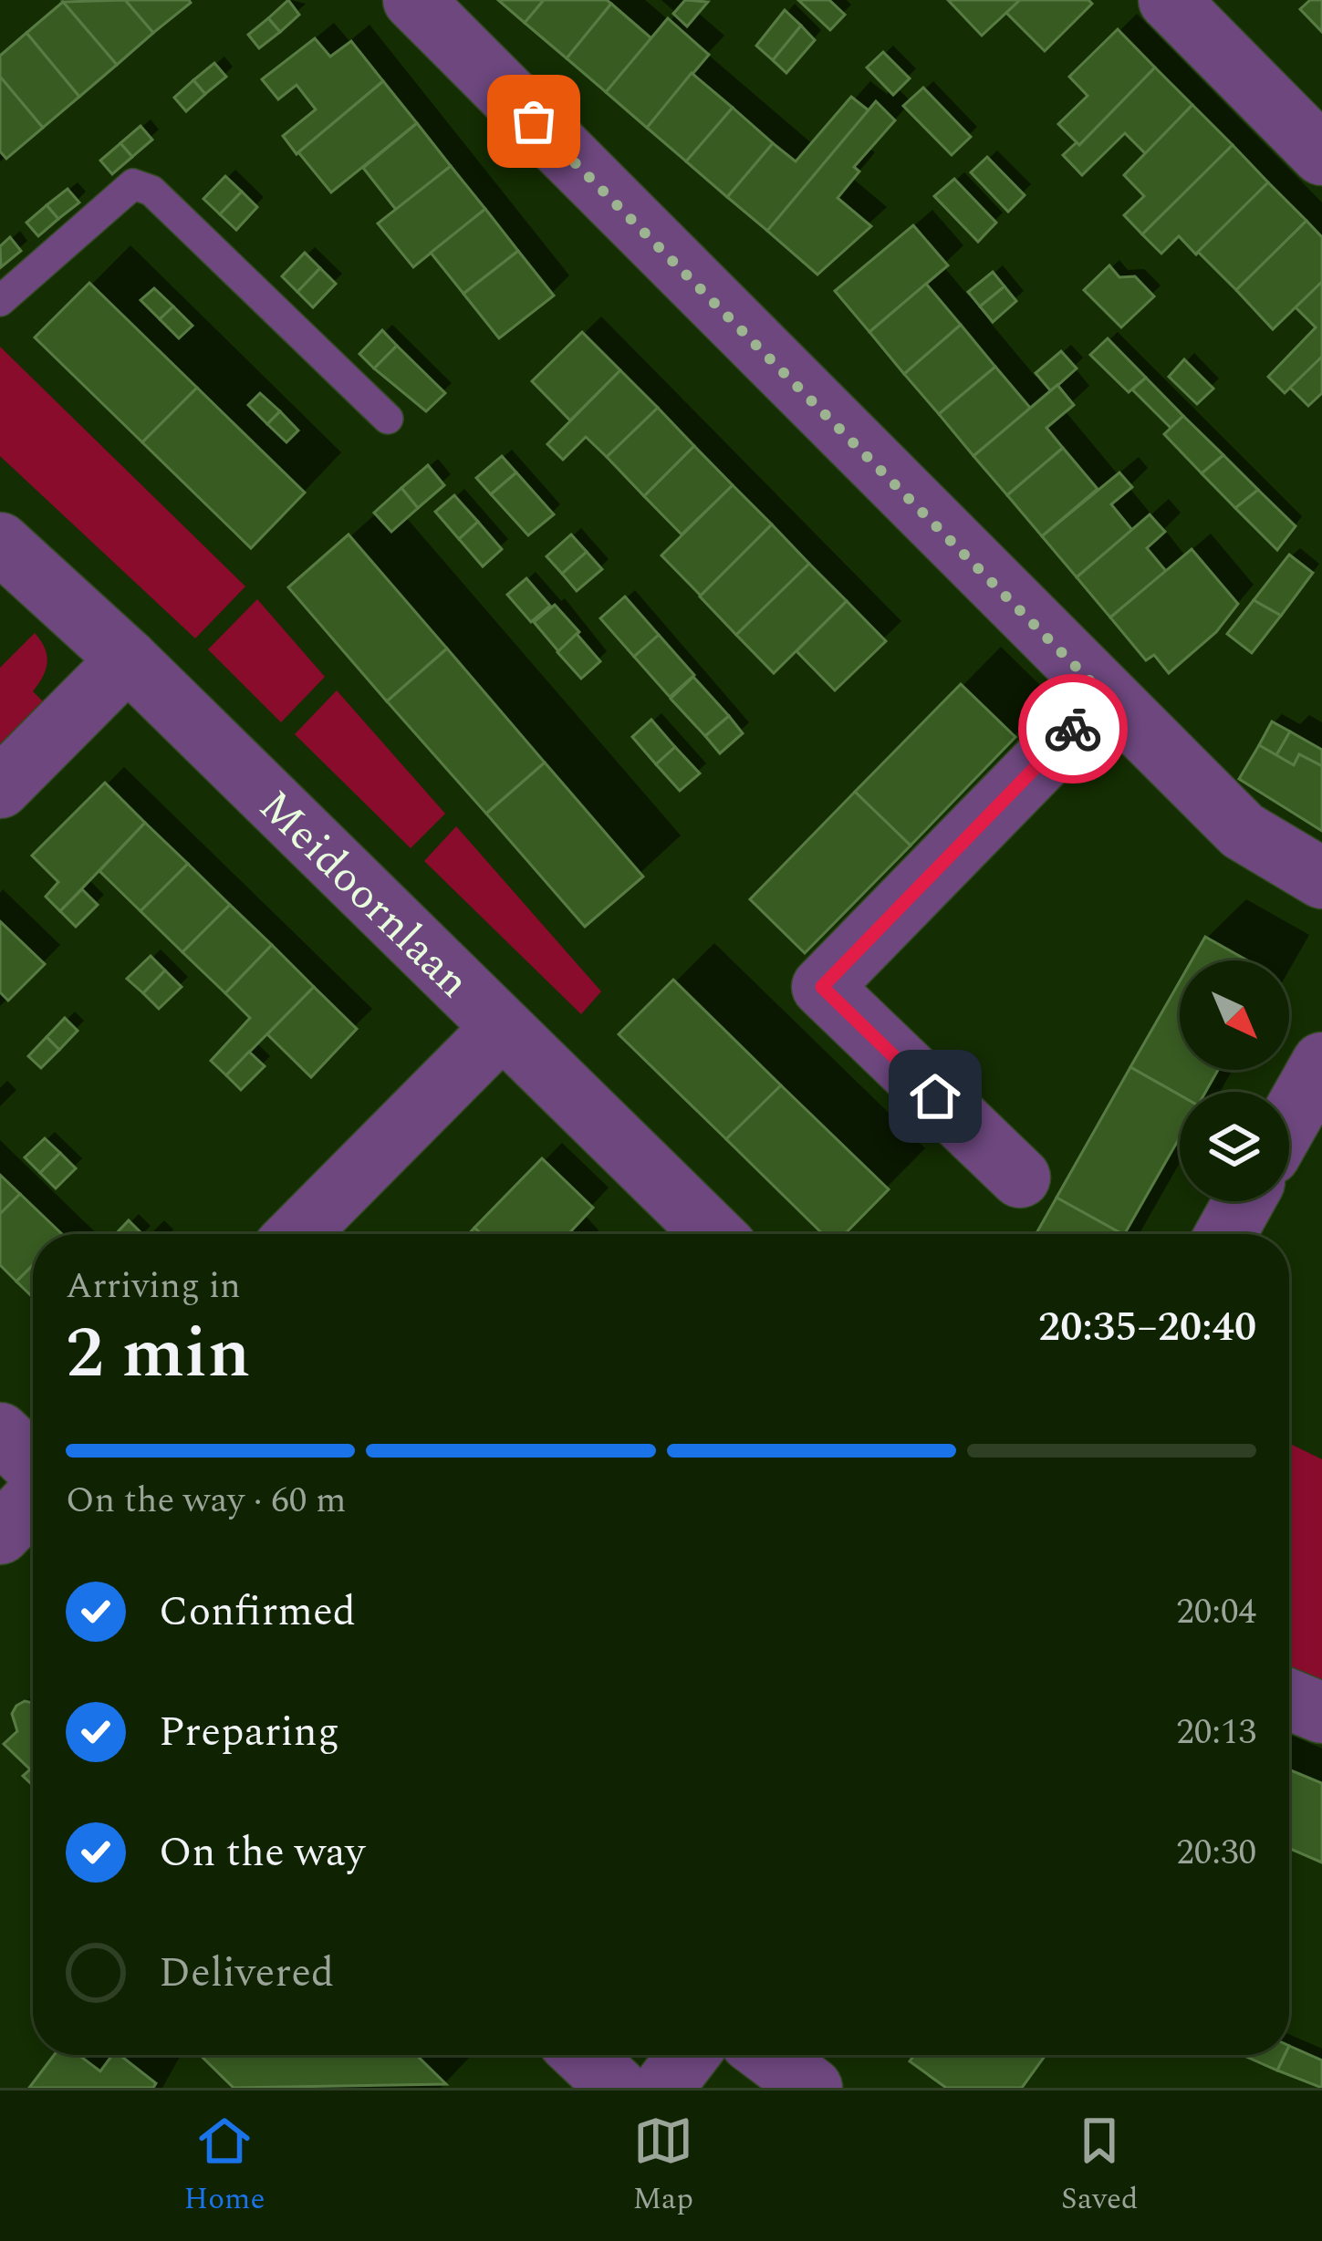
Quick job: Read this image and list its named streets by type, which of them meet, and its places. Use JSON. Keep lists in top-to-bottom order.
{
  "streets": {
    "street": ["Meidoornlaan"]
  },
  "north": "bottom right",
  "page": {
    "heading": ["2 min", "Arriving in", "20:35–20:40"],
    "bar": "On the way · 60 m",
    "list": [
      ["Confirmed", "20:04"],
      ["Preparing", "20:13"],
      ["On the way", "20:30"],
      "Delivered"
    ],
    "tabs": ["Home", "Map", "Saved"]
  }
}
